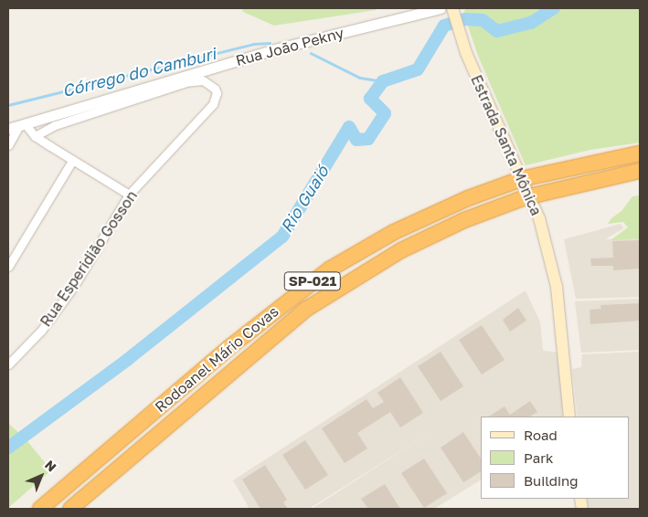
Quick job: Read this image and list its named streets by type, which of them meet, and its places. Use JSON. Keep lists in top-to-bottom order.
{
  "streets": {
    "highway": ["SP-021", "Rodoanel Mário Covas"],
    "main road": ["Estrada Santa Mônica"],
    "street": ["Rua João Pekny", "Rua Esperidião Gosson"]
  },
  "water": ["Córrego do Camburi", "Rio Guaió"],
  "legend": ["Road", "Park", "Building"],
  "north": "top right"
}
